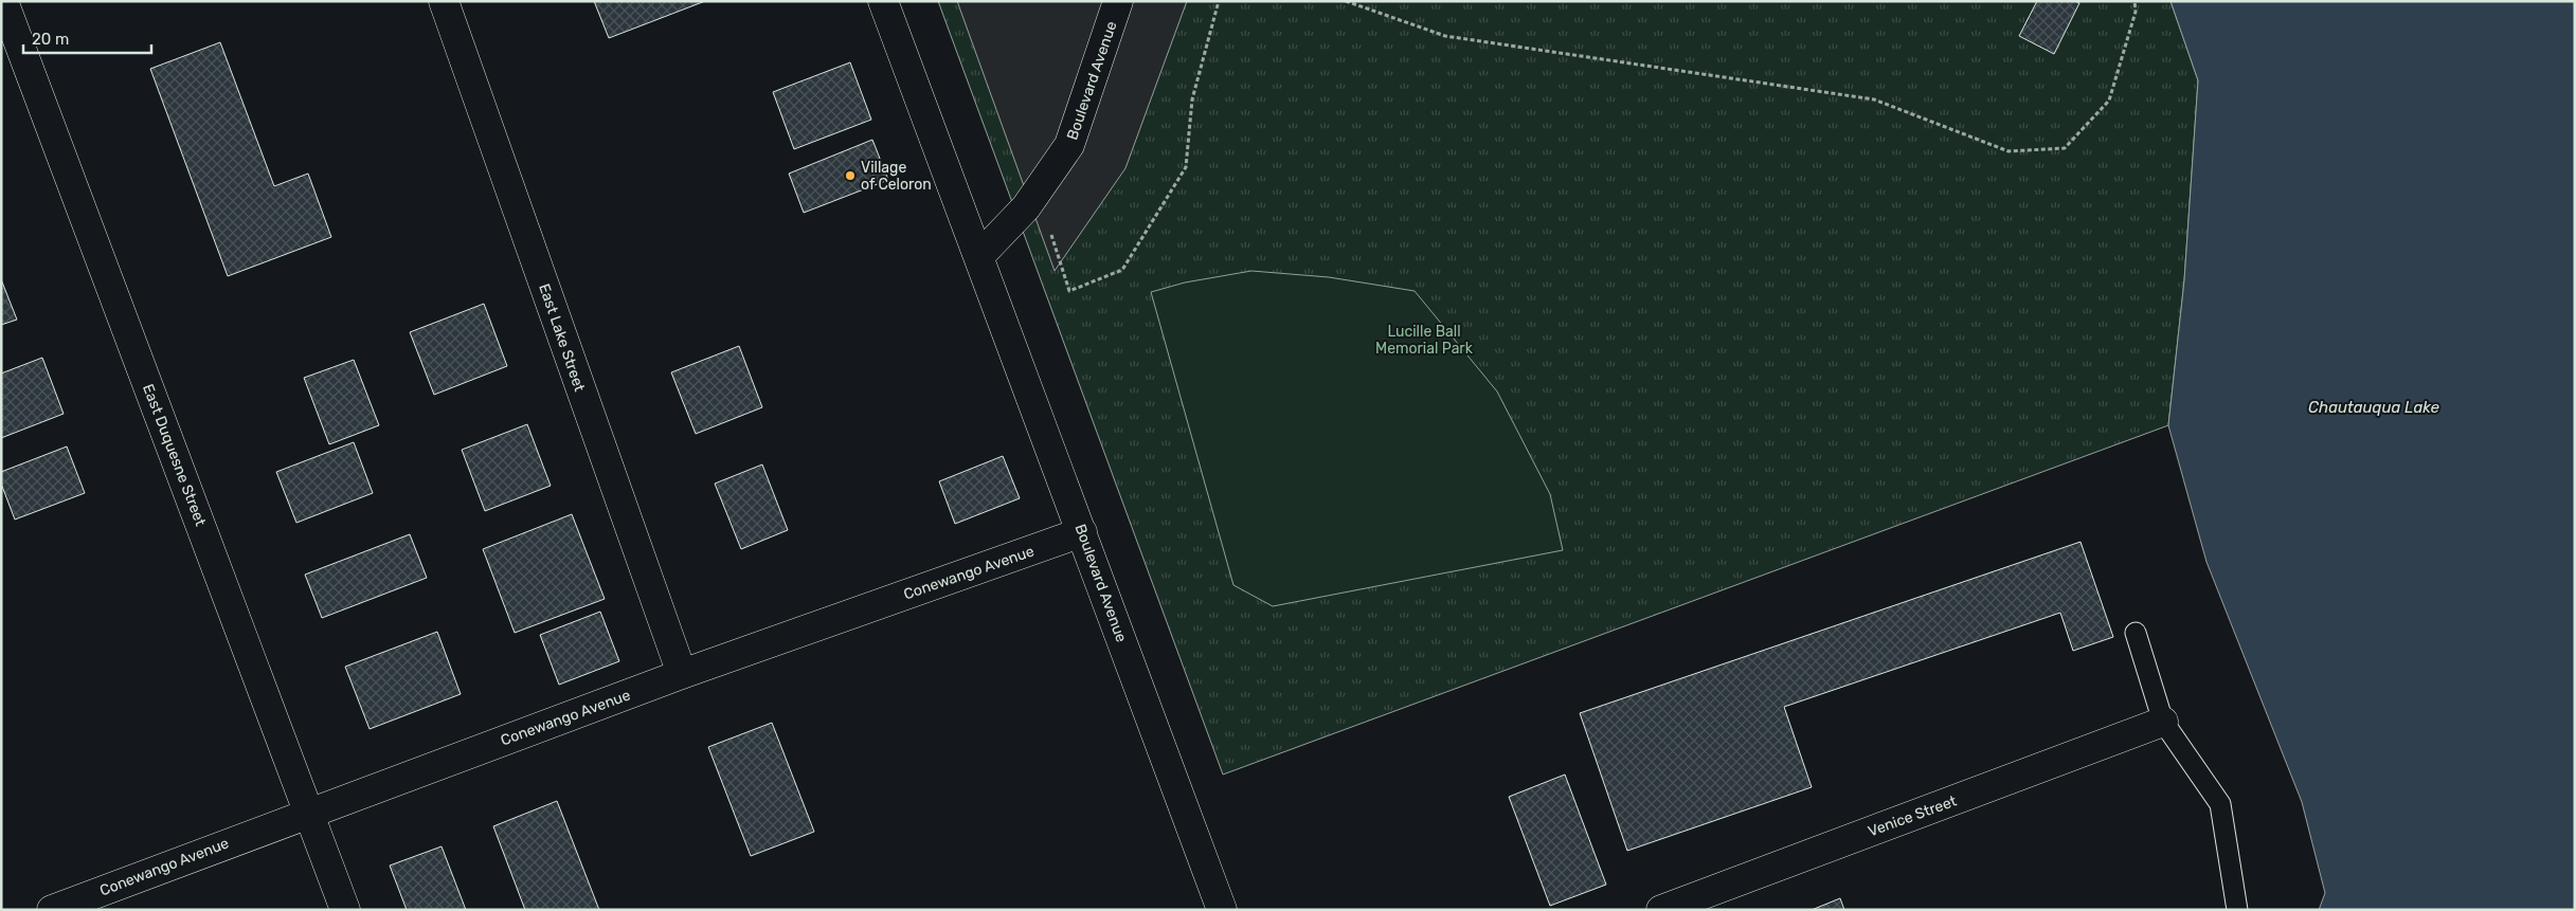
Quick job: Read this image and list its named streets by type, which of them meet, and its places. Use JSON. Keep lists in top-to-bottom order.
{
  "streets": {
    "street": [
      "Boulevard Avenue",
      "East Lake Street",
      "East Duquesne Street",
      "Conewango Avenue",
      "Venice Street"
    ]
  },
  "crossings": [
    ["Boulevard Avenue", "Conewango Avenue"],
    ["East Lake Street", "Conewango Avenue"],
    ["East Duquesne Street", "Conewango Avenue"]
  ],
  "water": ["Chautauqua Lake"],
  "parks": ["Lucille Ball Memorial Park"],
  "places": ["Village of Celoron"],
  "scale_bar": "20 m"
}
